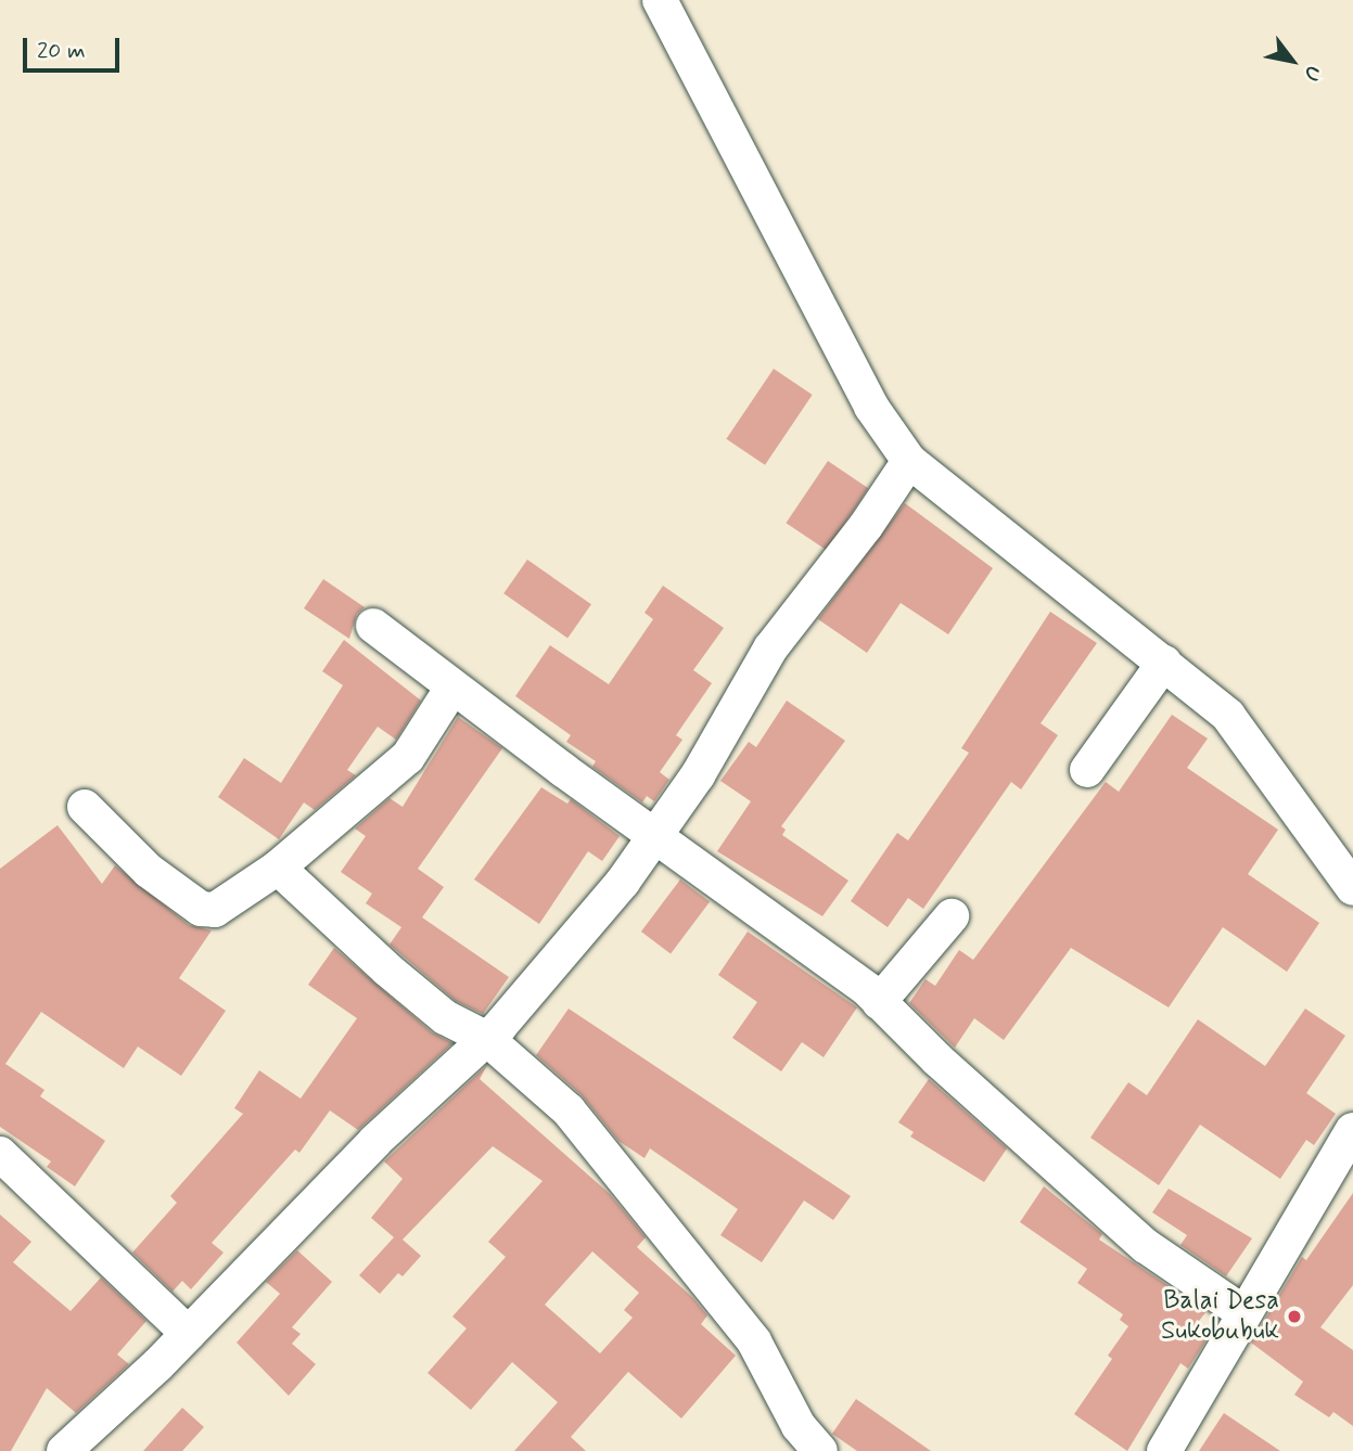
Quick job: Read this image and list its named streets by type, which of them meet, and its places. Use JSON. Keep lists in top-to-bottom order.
{
  "places": ["Balai Desa Sukobubuk"],
  "scale_bar": "20 m",
  "north": "bottom right"
}
